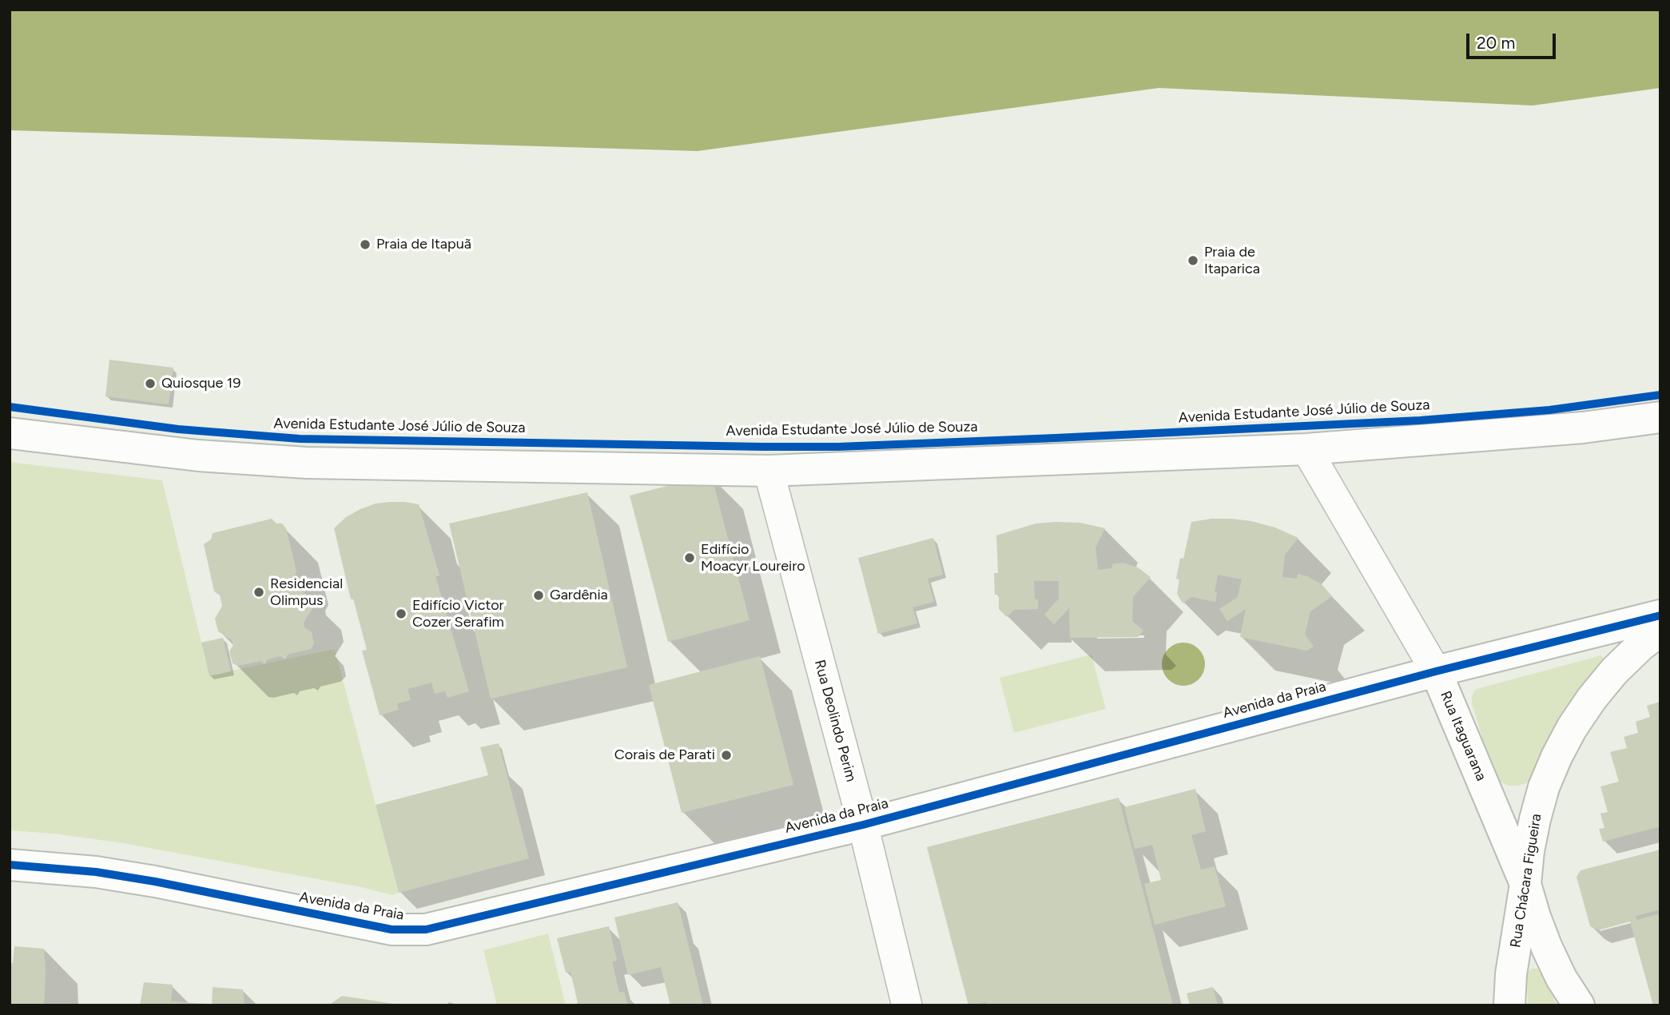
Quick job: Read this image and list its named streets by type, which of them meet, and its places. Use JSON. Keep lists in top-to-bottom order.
{
  "streets": {
    "street": [
      "Avenida da Praia",
      "Rua Deolindo Perim",
      "Rua Itaguarana",
      "Rua Chácara Figueira"
    ],
    "cycle path": ["Avenida Estudante José Júlio de Souza"]
  },
  "crossings": [
    ["Avenida da Praia", "Rua Deolindo Perim"],
    ["Avenida da Praia", "Rua Itaguarana"],
    ["Rua Itaguarana", "Rua Chácara Figueira"]
  ],
  "places": [
    "Praia de Itapuã",
    "Praia de Itaparica",
    "Quiosque 19",
    "Edifício Moacyr Loureiro",
    "Residencial Olimpus",
    "Gardênia",
    "Edifício Victor Cozer Serafim",
    "Corais de Parati"
  ],
  "scale_bar": "20 m"
}
